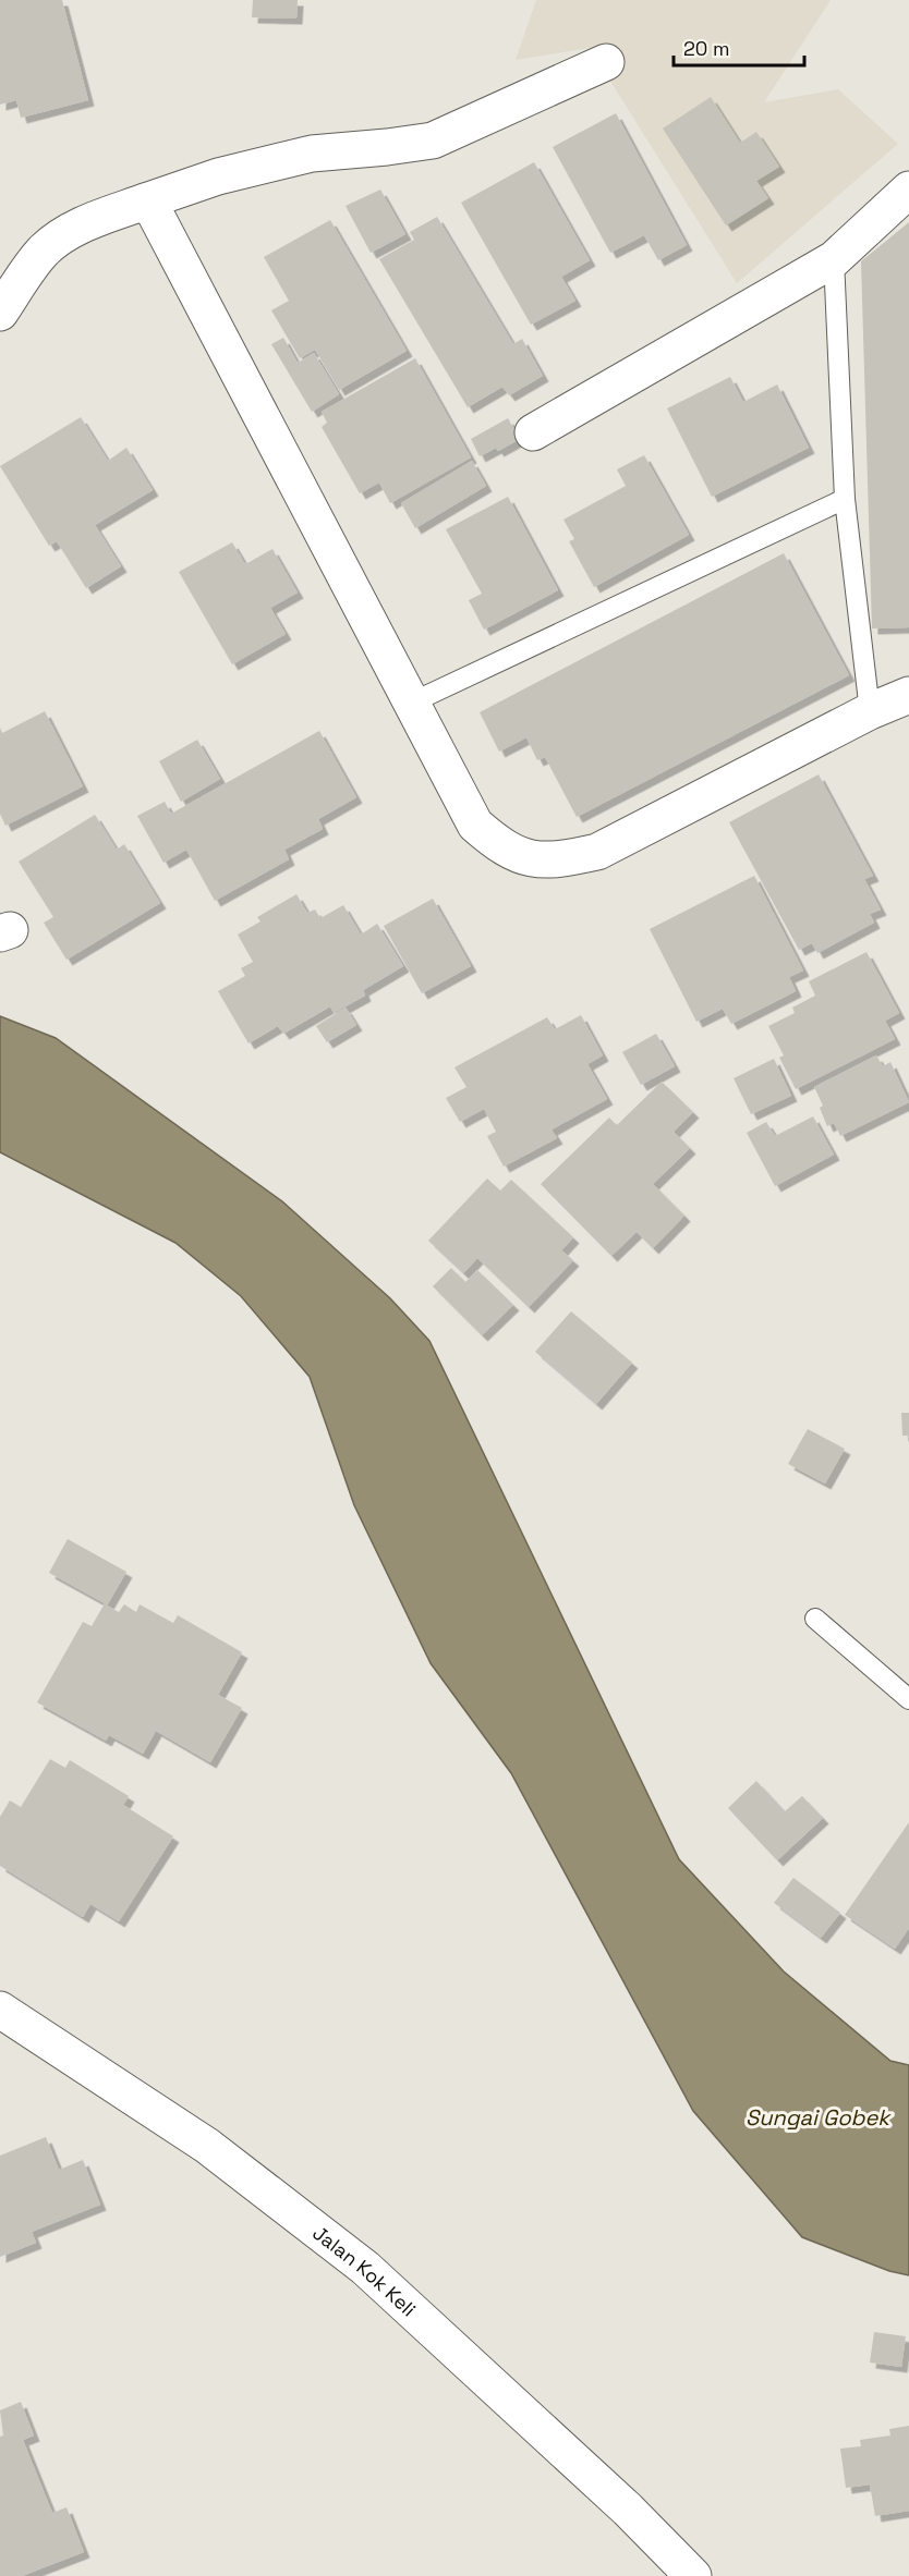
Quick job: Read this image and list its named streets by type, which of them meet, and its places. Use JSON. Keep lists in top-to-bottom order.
{
  "streets": {
    "street": ["Jalan Kok Keli"]
  },
  "water": ["Sungai Gobek"],
  "scale_bar": "20 m"
}
